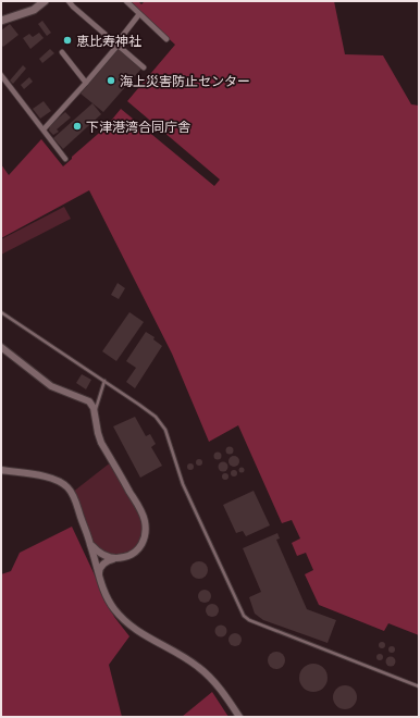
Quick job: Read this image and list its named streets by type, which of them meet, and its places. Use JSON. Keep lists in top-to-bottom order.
{
  "places": ["恵比寿神社", "海上災害防止センター", "下津港湾合同庁舎"]
}
